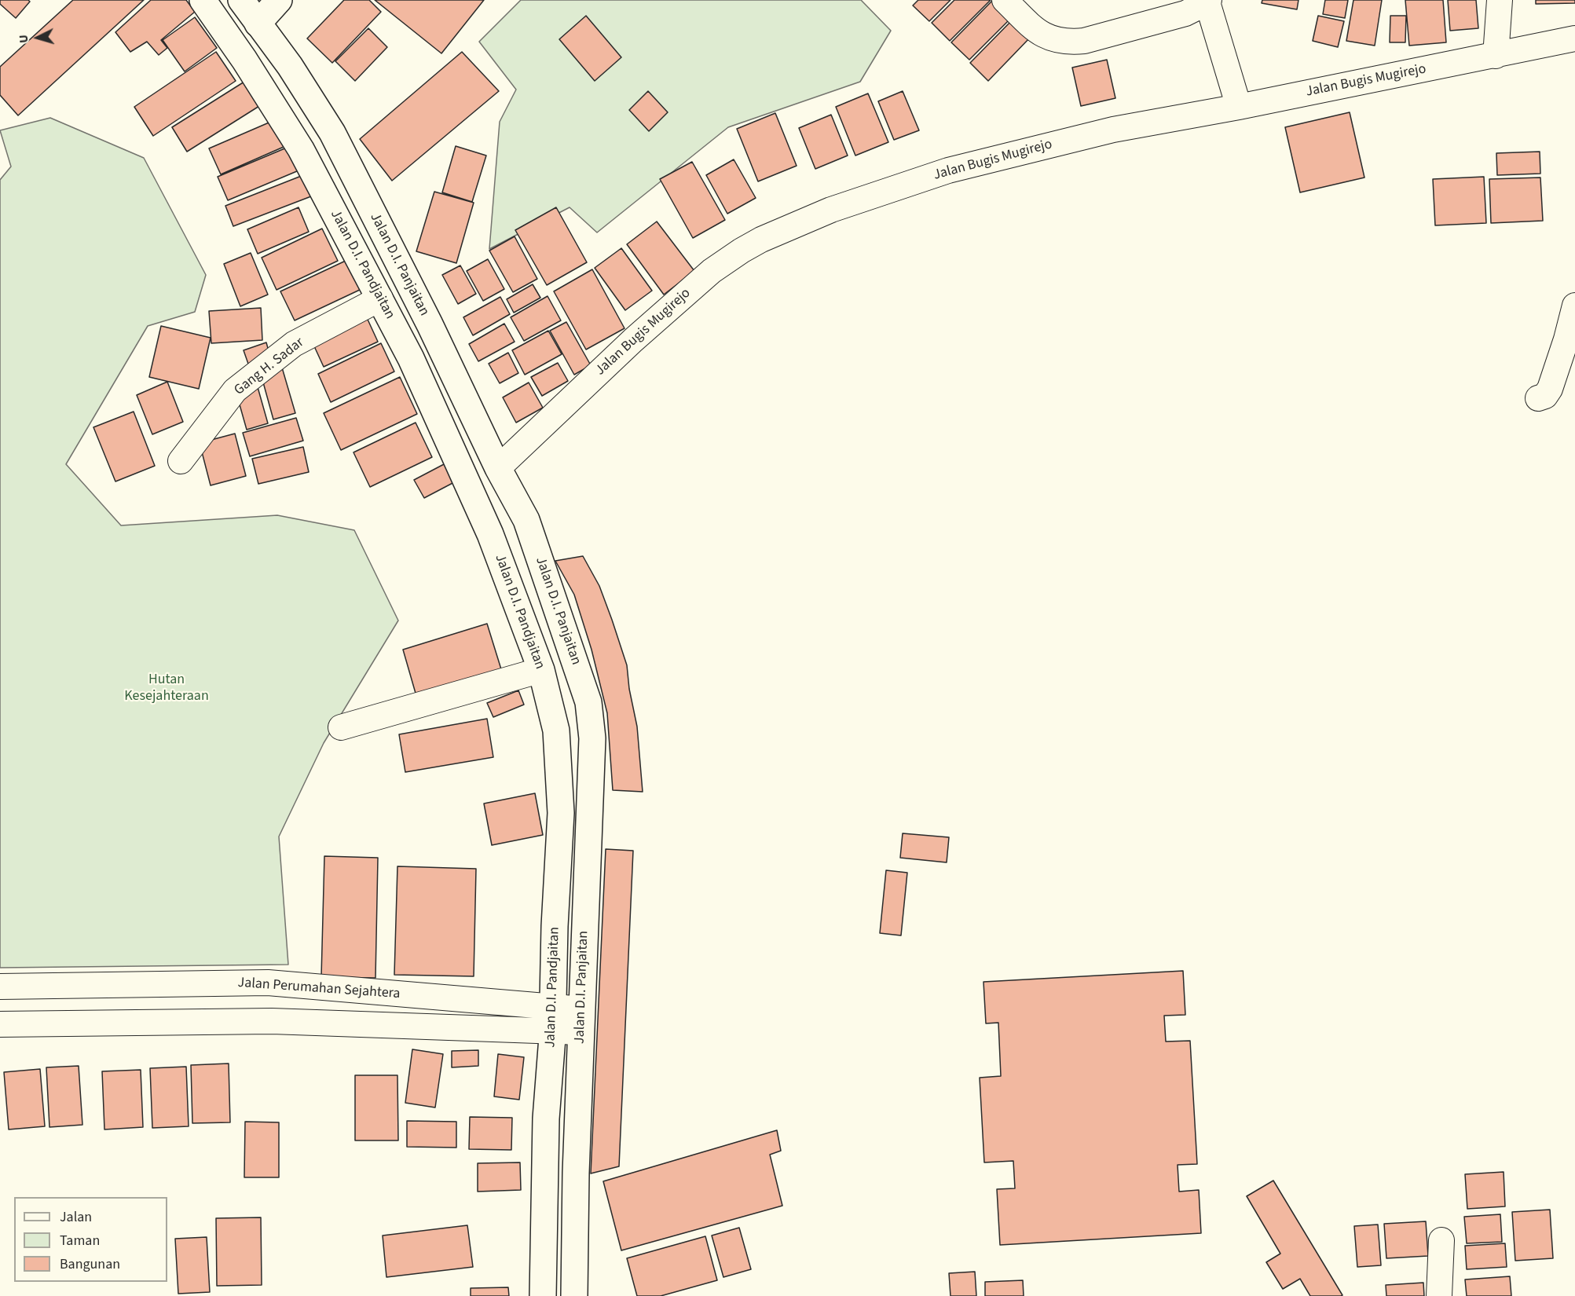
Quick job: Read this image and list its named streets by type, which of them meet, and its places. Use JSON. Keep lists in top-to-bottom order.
{
  "streets": {
    "main road": ["Jalan D.I. Pandjaitan", "Jalan D.I. Panjaitan"],
    "street": ["Jalan Bugis Mugirejo", "Gang H. Sadar", "Jalan Perumahan Sejahtera"]
  },
  "crossings": [
    ["Jalan Bugis Mugirejo", "Jalan D.I. Panjaitan"],
    ["Jalan D.I. Pandjaitan", "Gang H. Sadar"],
    ["Jalan D.I. Pandjaitan", "Jalan Perumahan Sejahtera"]
  ],
  "parks": ["Hutan Kesejahteraan"],
  "legend": ["Jalan", "Taman", "Bangunan"],
  "north": "left"
}
